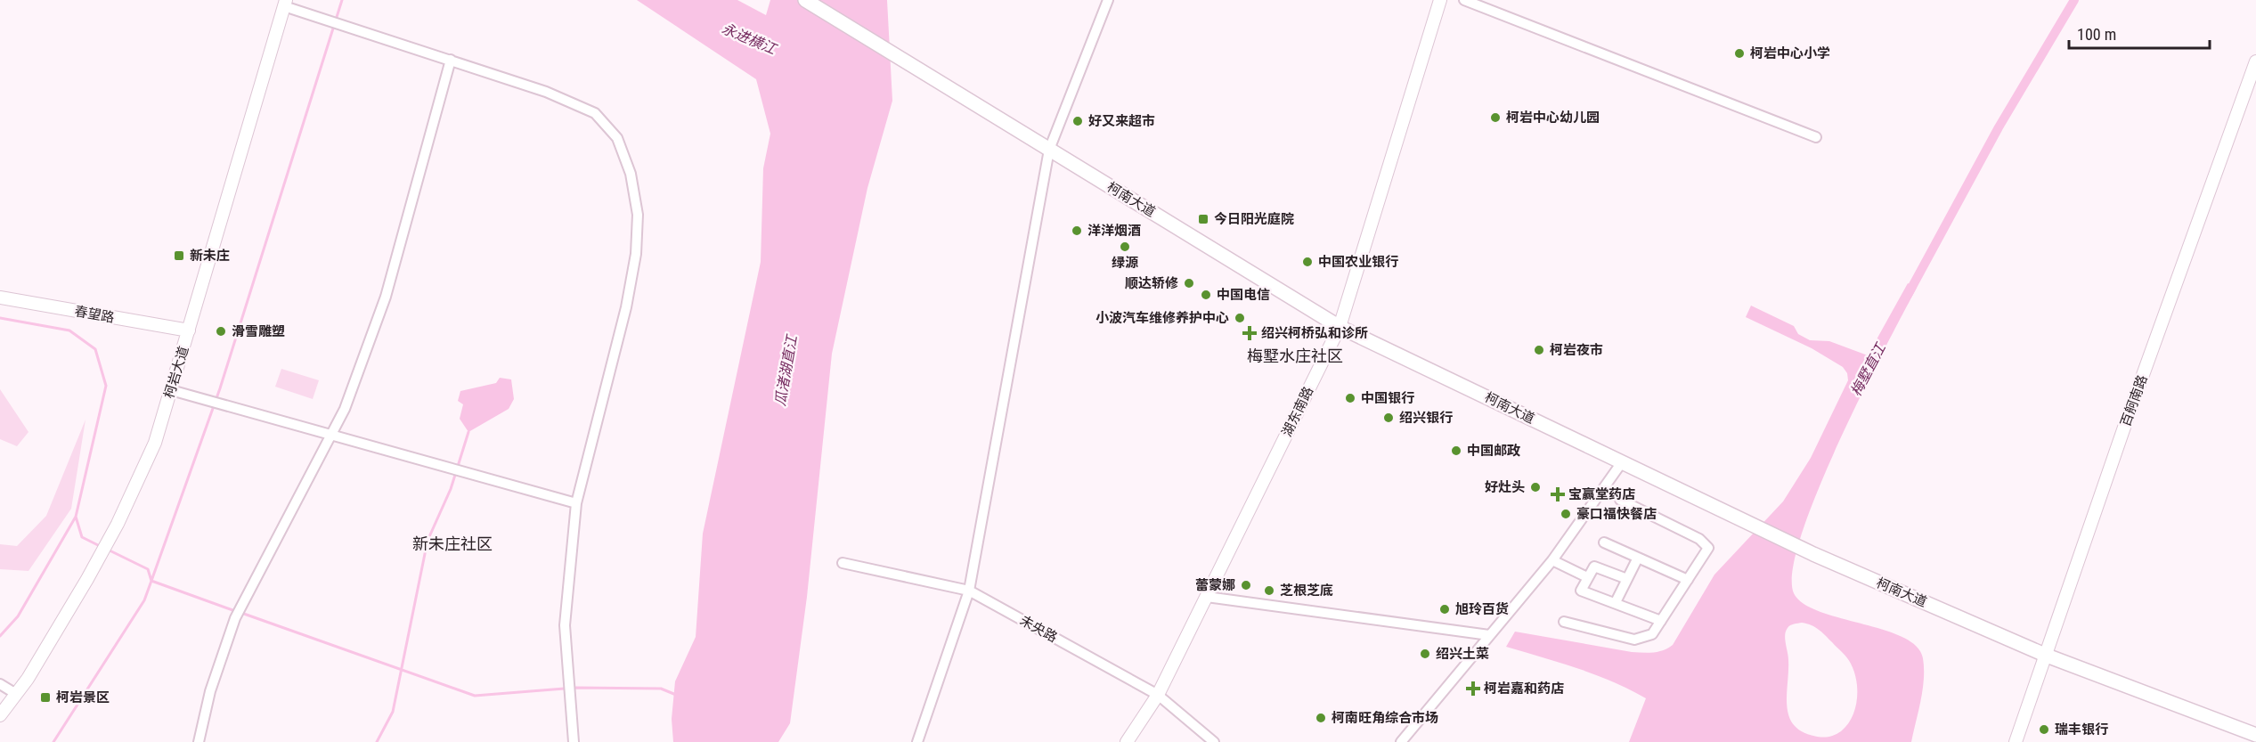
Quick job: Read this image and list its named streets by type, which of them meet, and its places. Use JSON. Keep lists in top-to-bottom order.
{
  "streets": {
    "main road": ["柯南大道"],
    "street": [
      "春望路",
      "柯岩大道",
      "百舸南路",
      "湖东南路",
      "未央路"
    ]
  },
  "crossings": [
    ["柯南大道", "百舸南路"],
    ["柯南大道", "湖东南路"],
    ["春望路", "柯岩大道"],
    ["湖东南路", "未央路"]
  ],
  "districts": ["梅墅水庄社区", "新未庄社区"],
  "water": ["永进横江", "梅墅直江", "瓜渚湖直江"],
  "places": {
    "other": [
      "柯岩中心小学",
      "柯岩中心幼儿园",
      "好又来超市",
      "洋洋烟酒",
      "绿源",
      "中国农业银行",
      "顺达轿修",
      "中国电信",
      "小波汽车维修养护中心",
      "滑雪雕塑",
      "柯岩夜市",
      "中国银行",
      "绍兴银行",
      "中国邮政",
      "好灶头",
      "豪口福快餐店",
      "蕾蒙娜",
      "芝根芝底",
      "旭玲百货",
      "绍兴土菜",
      "柯南旺角综合市场",
      "瑞丰银行"
    ],
    "transit": ["今日阳光庭院", "新未庄", "柯岩景区"],
    "health": ["绍兴柯桥弘和诊所", "宝赢堂药店", "柯岩嘉和药店"]
  },
  "scale_bar": "100 m"
}
